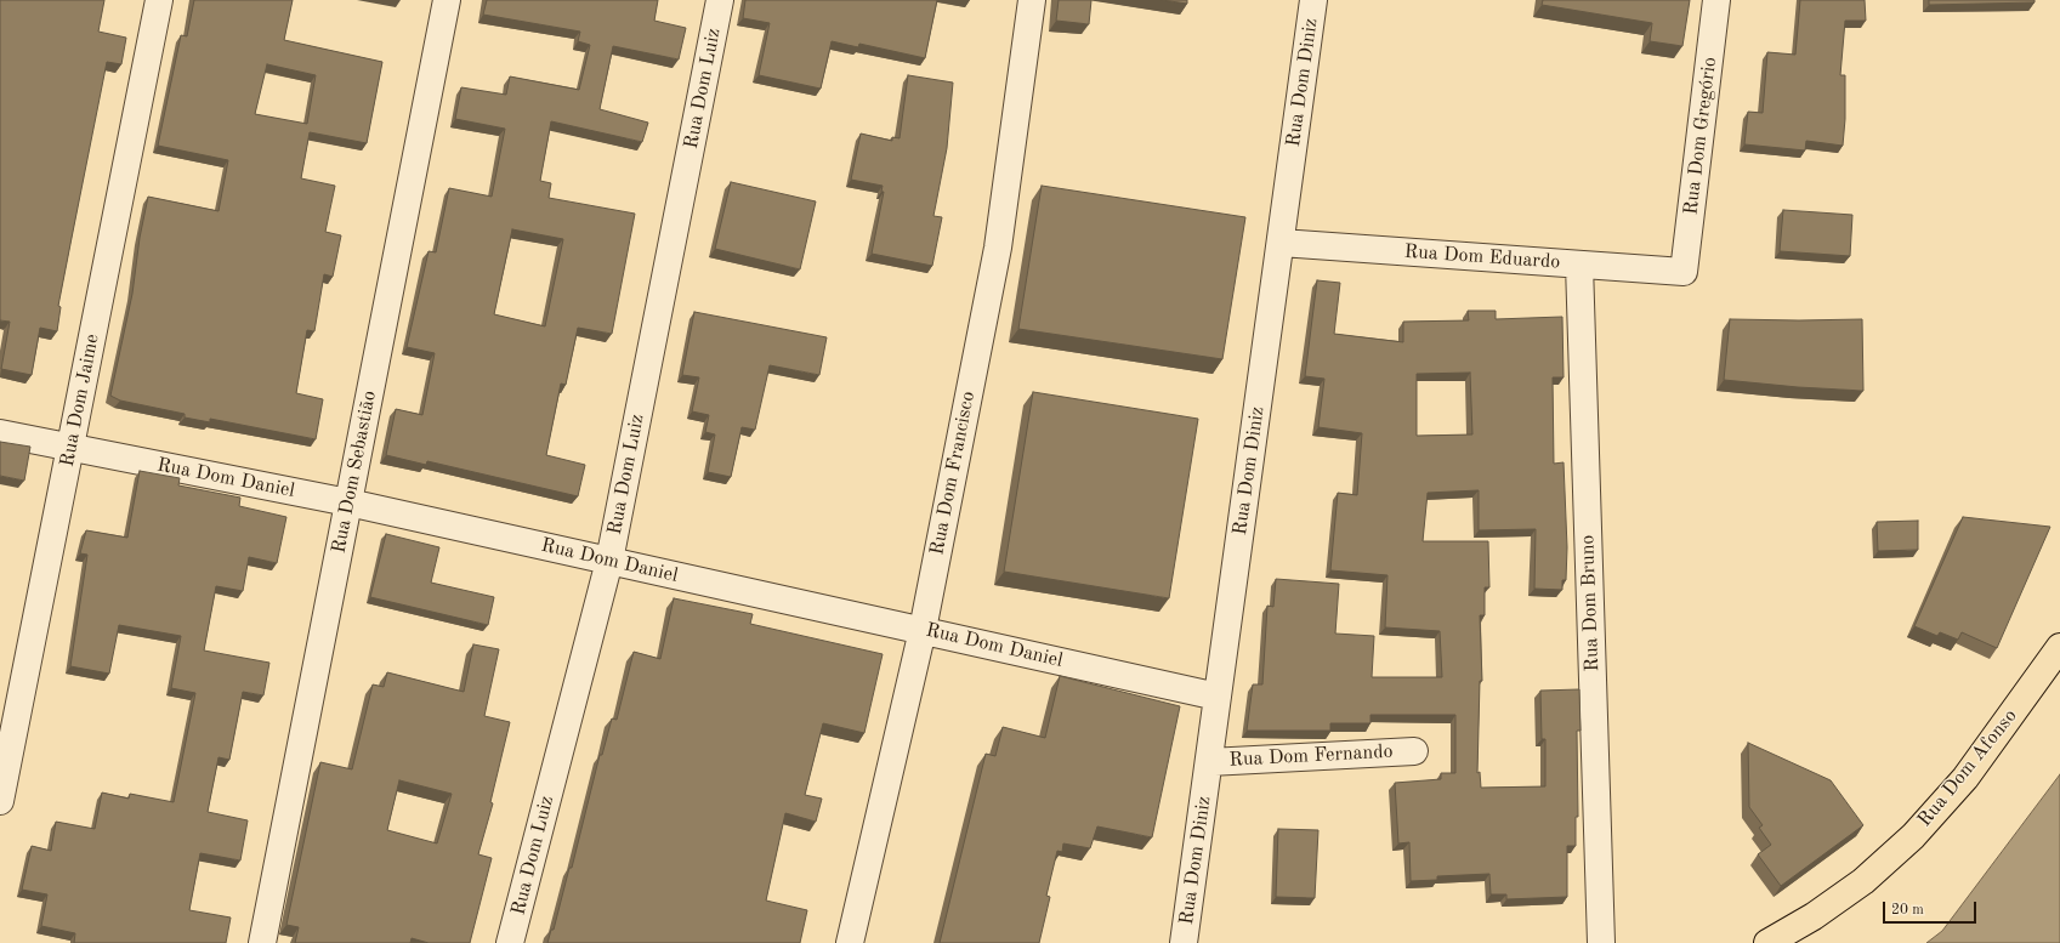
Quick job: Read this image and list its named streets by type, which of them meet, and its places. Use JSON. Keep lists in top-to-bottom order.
{
  "streets": {
    "main road": ["Rua Dom Afonso"],
    "street": [
      "Rua Dom Diniz",
      "Rua Dom Luiz",
      "Rua Dom Gregório",
      "Rua Dom Eduardo",
      "Rua Dom Jaime",
      "Rua Dom Sebastião",
      "Rua Dom Francisco",
      "Rua Dom Daniel",
      "Rua Dom Bruno",
      "Rua Dom Fernando"
    ]
  },
  "crossings": [
    ["Rua Dom Diniz", "Rua Dom Eduardo"],
    ["Rua Dom Diniz", "Rua Dom Daniel"],
    ["Rua Dom Diniz", "Rua Dom Fernando"],
    ["Rua Dom Luiz", "Rua Dom Daniel"],
    ["Rua Dom Gregório", "Rua Dom Eduardo"],
    ["Rua Dom Eduardo", "Rua Dom Bruno"],
    ["Rua Dom Jaime", "Rua Dom Daniel"],
    ["Rua Dom Sebastião", "Rua Dom Daniel"],
    ["Rua Dom Francisco", "Rua Dom Daniel"]
  ],
  "scale_bar": "20 m"
}
